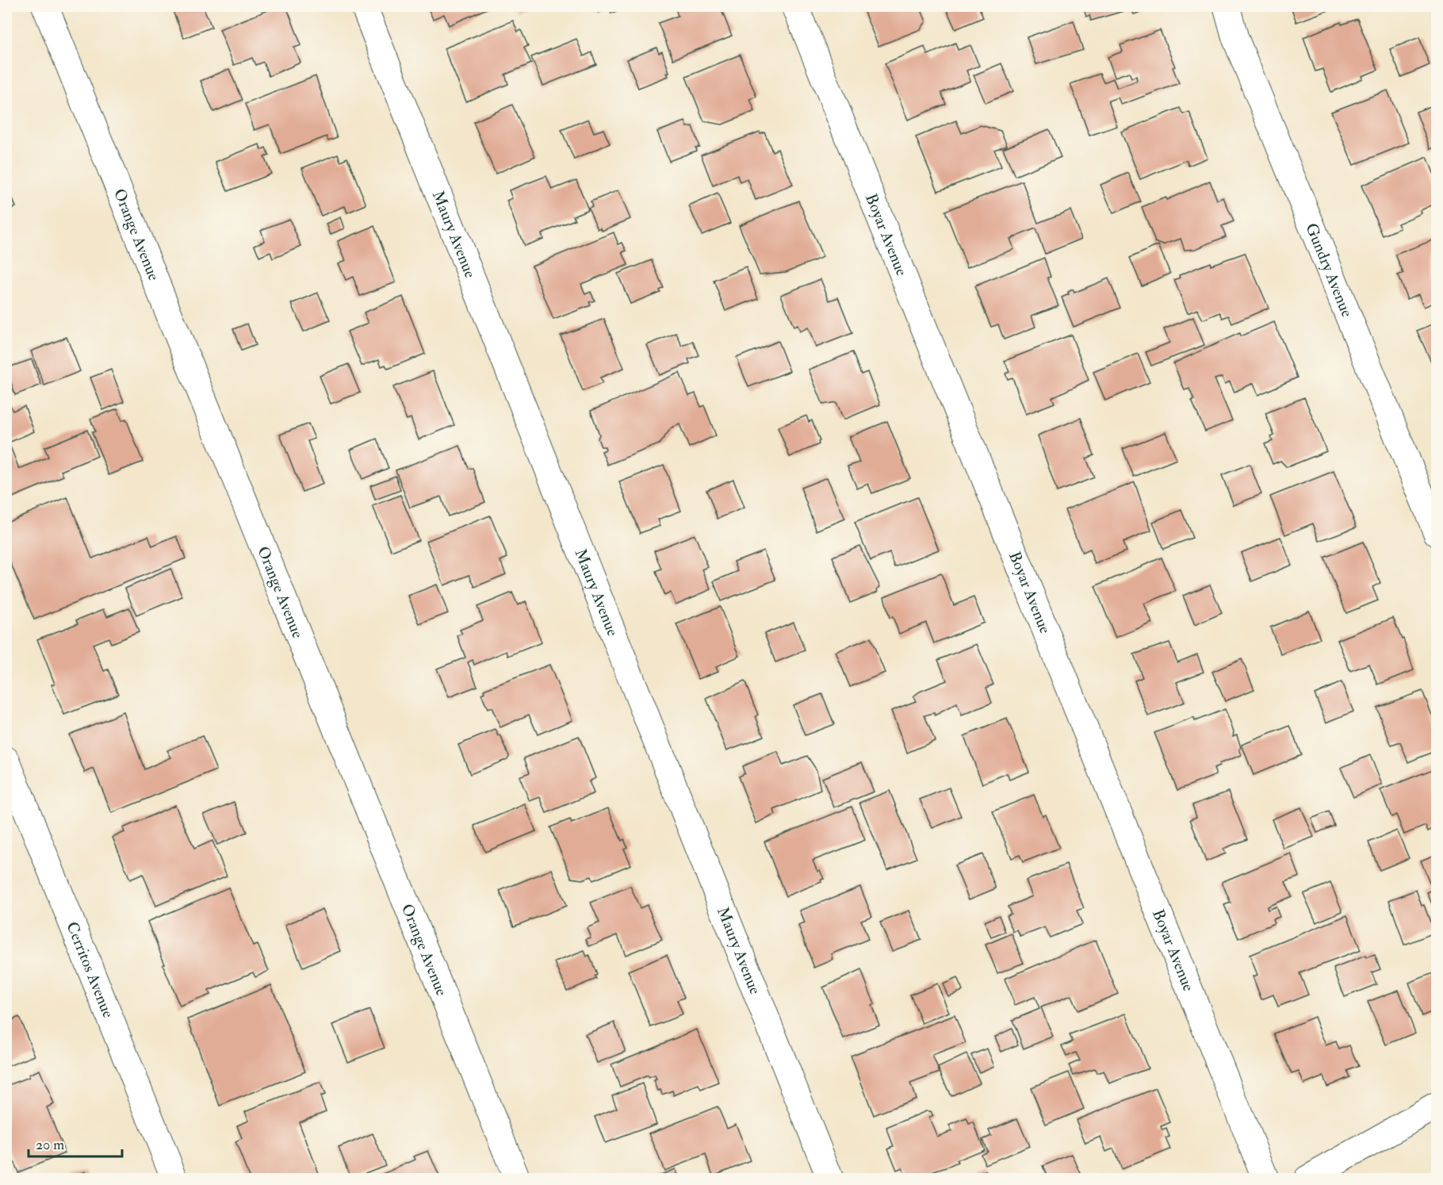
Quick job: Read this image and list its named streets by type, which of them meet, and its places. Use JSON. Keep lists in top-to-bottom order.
{
  "streets": {
    "street": [
      "Maury Avenue",
      "Orange Avenue",
      "Boyar Avenue",
      "Gundry Avenue",
      "Cerritos Avenue"
    ]
  },
  "scale_bar": "20 m"
}
